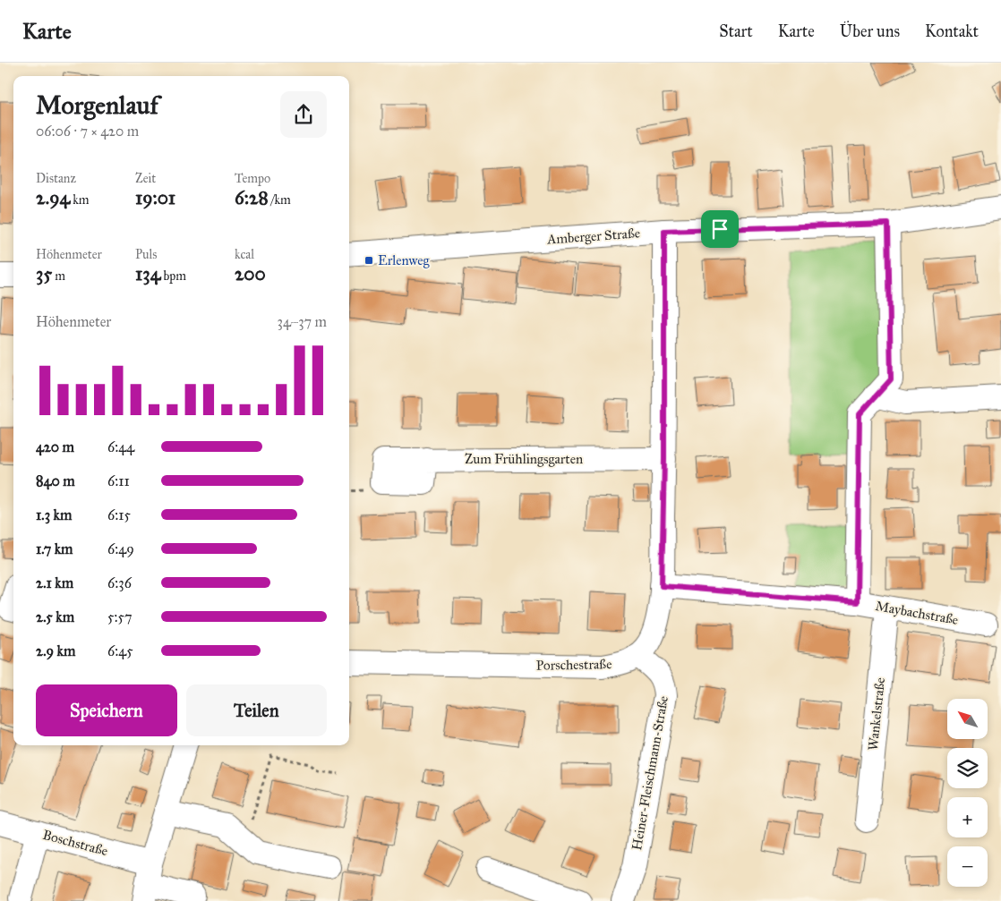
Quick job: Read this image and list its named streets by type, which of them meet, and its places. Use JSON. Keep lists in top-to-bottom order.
{
  "streets": {
    "street": [
      "Amberger Straße",
      "Zum Frühlingsgarten",
      "Maybachstraße",
      "Porschestraße",
      "Wankelstraße",
      "Heiner-Fleischmann-Straße",
      "Boschstraße"
    ]
  },
  "crossings": [
    ["Amberger Straße", "Porschestraße"],
    ["Zum Frühlingsgarten", "Porschestraße"],
    ["Maybachstraße", "Porschestraße"],
    ["Maybachstraße", "Wankelstraße"],
    ["Porschestraße", "Heiner-Fleischmann-Straße"]
  ],
  "places": {
    "transit": ["Erlenweg"]
  },
  "north": "top left",
  "page": {
    "header": "Karte",
    "nav": [
      "Start",
      "Karte",
      "Über uns",
      "Kontakt"
    ],
    "heading": ["Morgenlauf", "06:06 · 7 × 420 m"],
    "stats": [
      ["Distanz", "2.94 km"],
      ["Zeit", "19:01"],
      ["Tempo", "6:28 /km"],
      ["Höhenmeter", "35 m"],
      ["Puls", "134 bpm"],
      ["kcal", "200"]
    ],
    "chart": ["Höhenmeter", "34–37 m"],
    "list": [
      {
        "name": "420 m",
        "note": "6:44"
      },
      {
        "name": "840 m",
        "note": "6:11"
      },
      {
        "name": "1.3 km",
        "note": "6:15"
      },
      {
        "name": "1.7 km",
        "note": "6:49"
      },
      {
        "name": "2.1 km",
        "note": "6:36"
      },
      {
        "name": "2.5 km",
        "note": "5:57"
      },
      {
        "name": "2.9 km",
        "note": "6:45"
      }
    ],
    "buttons": ["Speichern", "Teilen"],
    "map_buttons": ["+", "−"]
  }
}
